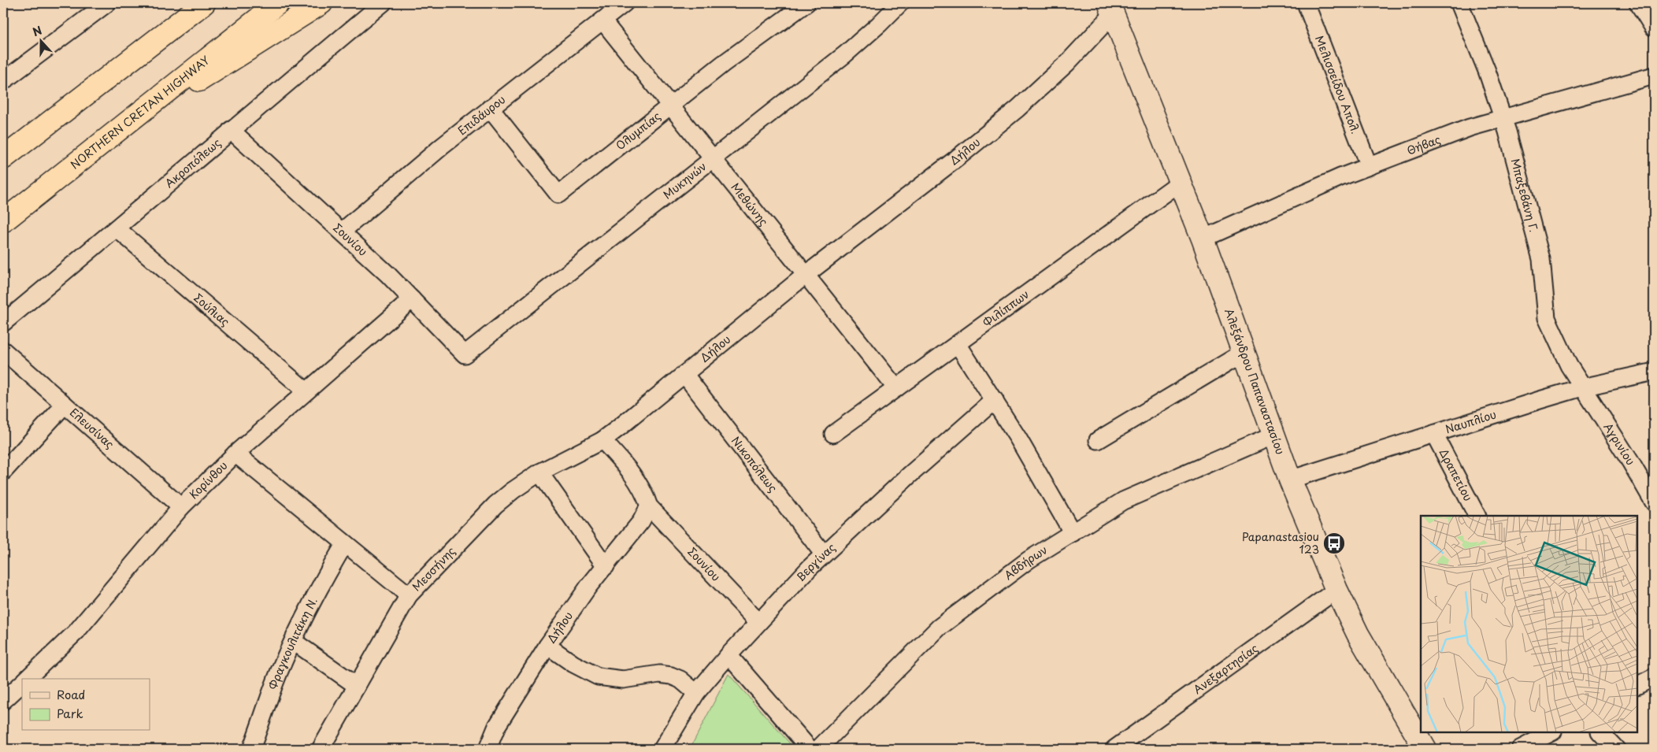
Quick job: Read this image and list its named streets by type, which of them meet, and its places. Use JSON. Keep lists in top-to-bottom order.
{
  "streets": {
    "highway": ["NORTHERN CRETAN HIGHWAY"],
    "main road": ["Αλεξάνδρου Παπαναστασίου"],
    "street": [
      "Μελισσείδου Απολ.",
      "Επιδάυρου",
      "Ολυμπίας",
      "Θήβας",
      "Δήλου",
      "Ακροπόλεως",
      "Μυκηνών",
      "Μπαξεβάνη Γ.",
      "Μεθώνης",
      "Σουνίου",
      "Φιλίππων",
      "Σούλιας",
      "Ναυπλίου",
      "Ελευσίνας",
      "Αγρινίου",
      "Νικοπόλεως",
      "Δραπετίου",
      "Κορίνθου",
      "Βεργίνας",
      "Αβδήρων",
      "Μεσσήνης",
      "Φραγκουλιτάκη Ν.",
      "Ανεξαρτησίας"
    ]
  },
  "crossings": [
    ["Μελισσείδου Απολ.", "Θήβας"],
    ["Επιδάυρου", "Ολυμπίας"],
    ["Επιδάυρου", "Μεθώνης"],
    ["Επιδάυρου", "Σουνίου"],
    ["Ολυμπίας", "Μεθώνης"],
    ["Θήβας", "Μπαξεβάνη Γ."],
    ["Θήβας", "Αλεξάνδρου Παπαναστασίου"],
    ["Δήλου", "Μεθώνης"],
    ["Δήλου", "Σουνίου"],
    ["Δήλου", "Αλεξάνδρου Παπαναστασίου"],
    ["Δήλου", "Νικοπόλεως"],
    ["Δήλου", "Μεσσήνης"],
    ["Ακροπόλεως", "Σουνίου"],
    ["Ακροπόλεως", "Σούλιας"],
    ["Μυκηνών", "Μεθώνης"],
    ["Μυκηνών", "Σουνίου"],
    ["Μπαξεβάνη Γ.", "Ναυπλίου"],
    ["Μπαξεβάνη Γ.", "Αγρινίου"],
    ["Μεθώνης", "Φιλίππων"],
    ["Σουνίου", "Κορίνθου"],
    ["Σουνίου", "Βεργίνας"],
    ["Φιλίππων", "Αλεξάνδρου Παπαναστασίου"],
    ["Σούλιας", "Κορίνθου"],
    ["Αλεξάνδρου Παπαναστασίου", "Ναυπλίου"],
    ["Αλεξάνδρου Παπαναστασίου", "Αβδήρων"],
    ["Αλεξάνδρου Παπαναστασίου", "Ανεξαρτησίας"],
    ["Ναυπλίου", "Αγρινίου"],
    ["Ναυπλίου", "Δραπετίου"],
    ["Ελευσίνας", "Κορίνθου"],
    ["Νικοπόλεως", "Βεργίνας"]
  ],
  "places": {
    "bus stop": ["Papanastasiou 123"]
  },
  "legend": ["Road", "Park"],
  "north": "top"
}
